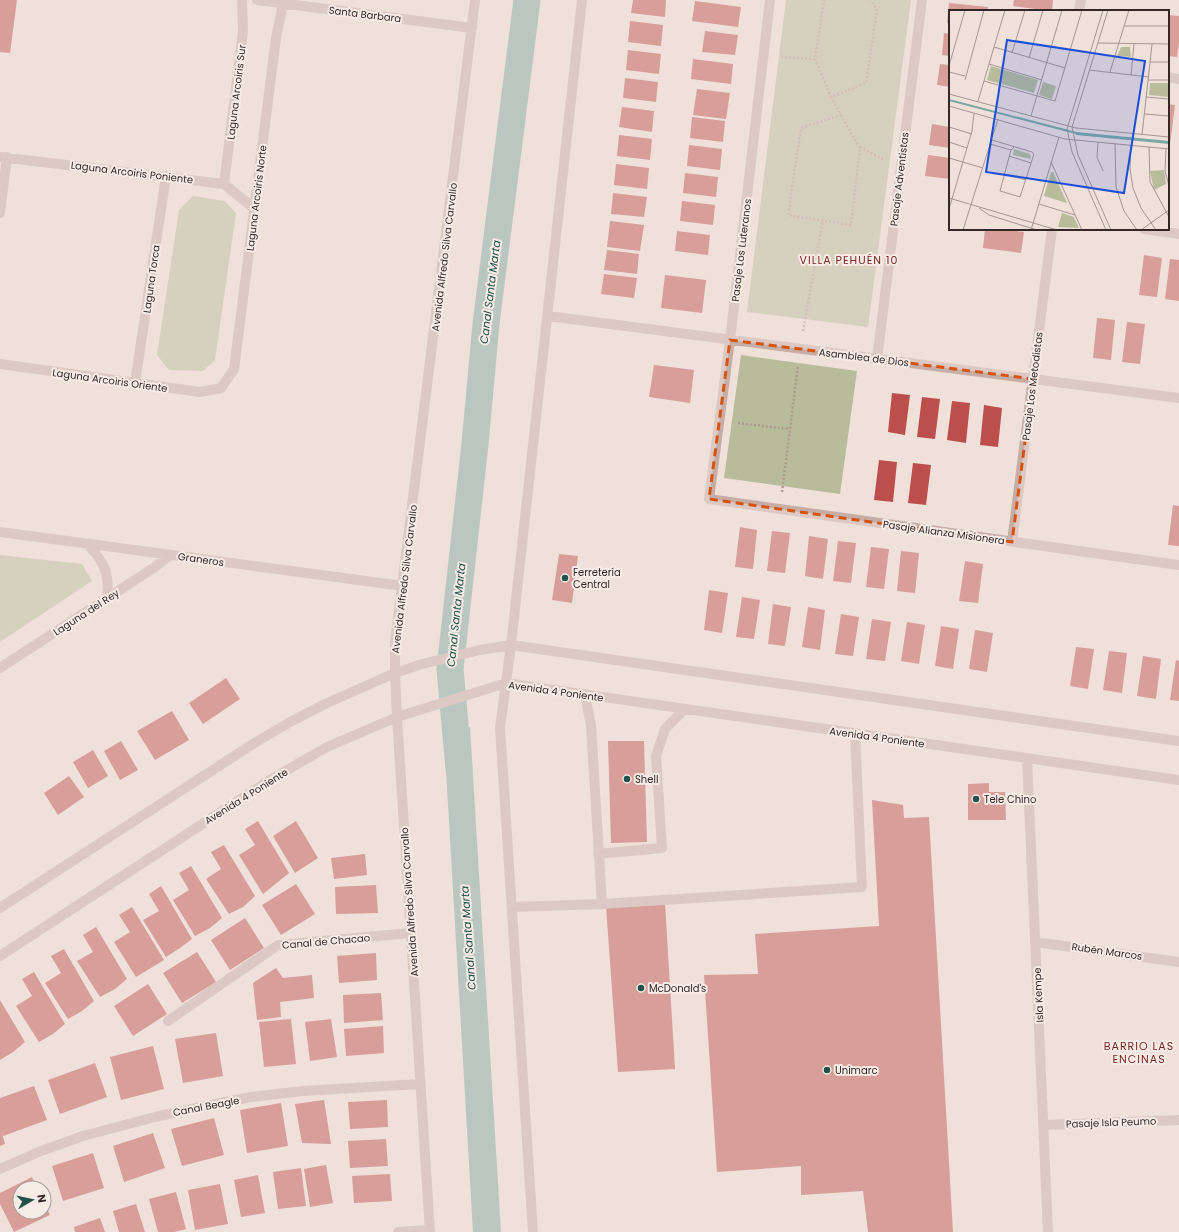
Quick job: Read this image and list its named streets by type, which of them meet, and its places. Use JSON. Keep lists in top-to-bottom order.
{
  "streets": {
    "street": [
      "Santa Barbara",
      "Laguna Arcoiris Sur",
      "Laguna Arcoiris Poniente",
      "Pasaje Adventistas",
      "Laguna Arcoiris Norte",
      "Pasaje Los Luteranos",
      "Avenida Alfredo Silva Carvallo",
      "Laguna Torca",
      "Asamblea de Dios",
      "Laguna Arcoiris Oriente",
      "Pasaje Los Metodistas",
      "Pasaje Alianza Misionera",
      "Graneros",
      "Laguna del Rey",
      "Avenida 4 Poniente",
      "Canal de Chacao",
      "Rubén Marcos",
      "Isla Kempe",
      "Canal Beagle",
      "Pasaje Isla Peumo"
    ]
  },
  "crossings": [
    ["Santa Barbara", "Laguna Arcoiris Norte"],
    ["Santa Barbara", "Avenida Alfredo Silva Carvallo"],
    ["Laguna Arcoiris Sur", "Laguna Arcoiris Poniente"],
    ["Laguna Arcoiris Poniente", "Laguna Torca"],
    ["Pasaje Adventistas", "Asamblea de Dios"],
    ["Laguna Arcoiris Norte", "Laguna Arcoiris Oriente"],
    ["Pasaje Los Luteranos", "Asamblea de Dios"],
    ["Pasaje Los Luteranos", "Pasaje Alianza Misionera"],
    ["Avenida Alfredo Silva Carvallo", "Graneros"],
    ["Avenida Alfredo Silva Carvallo", "Avenida 4 Poniente"],
    ["Avenida Alfredo Silva Carvallo", "Canal de Chacao"],
    ["Avenida Alfredo Silva Carvallo", "Canal Beagle"],
    ["Laguna Torca", "Laguna Arcoiris Oriente"],
    ["Asamblea de Dios", "Pasaje Los Metodistas"],
    ["Pasaje Los Metodistas", "Pasaje Alianza Misionera"],
    ["Graneros", "Laguna del Rey"],
    ["Avenida 4 Poniente", "Isla Kempe"],
    ["Rubén Marcos", "Isla Kempe"],
    ["Isla Kempe", "Pasaje Isla Peumo"]
  ],
  "districts": ["VILLA PEHUÉN 10", "BARRIO LAS ENCINAS"],
  "water": ["Canal Santa Marta"],
  "places": [
    "Ferretería Central",
    "Shell",
    "Tele Chino",
    "McDonald's",
    "Unimarc"
  ],
  "north": "right"
}
